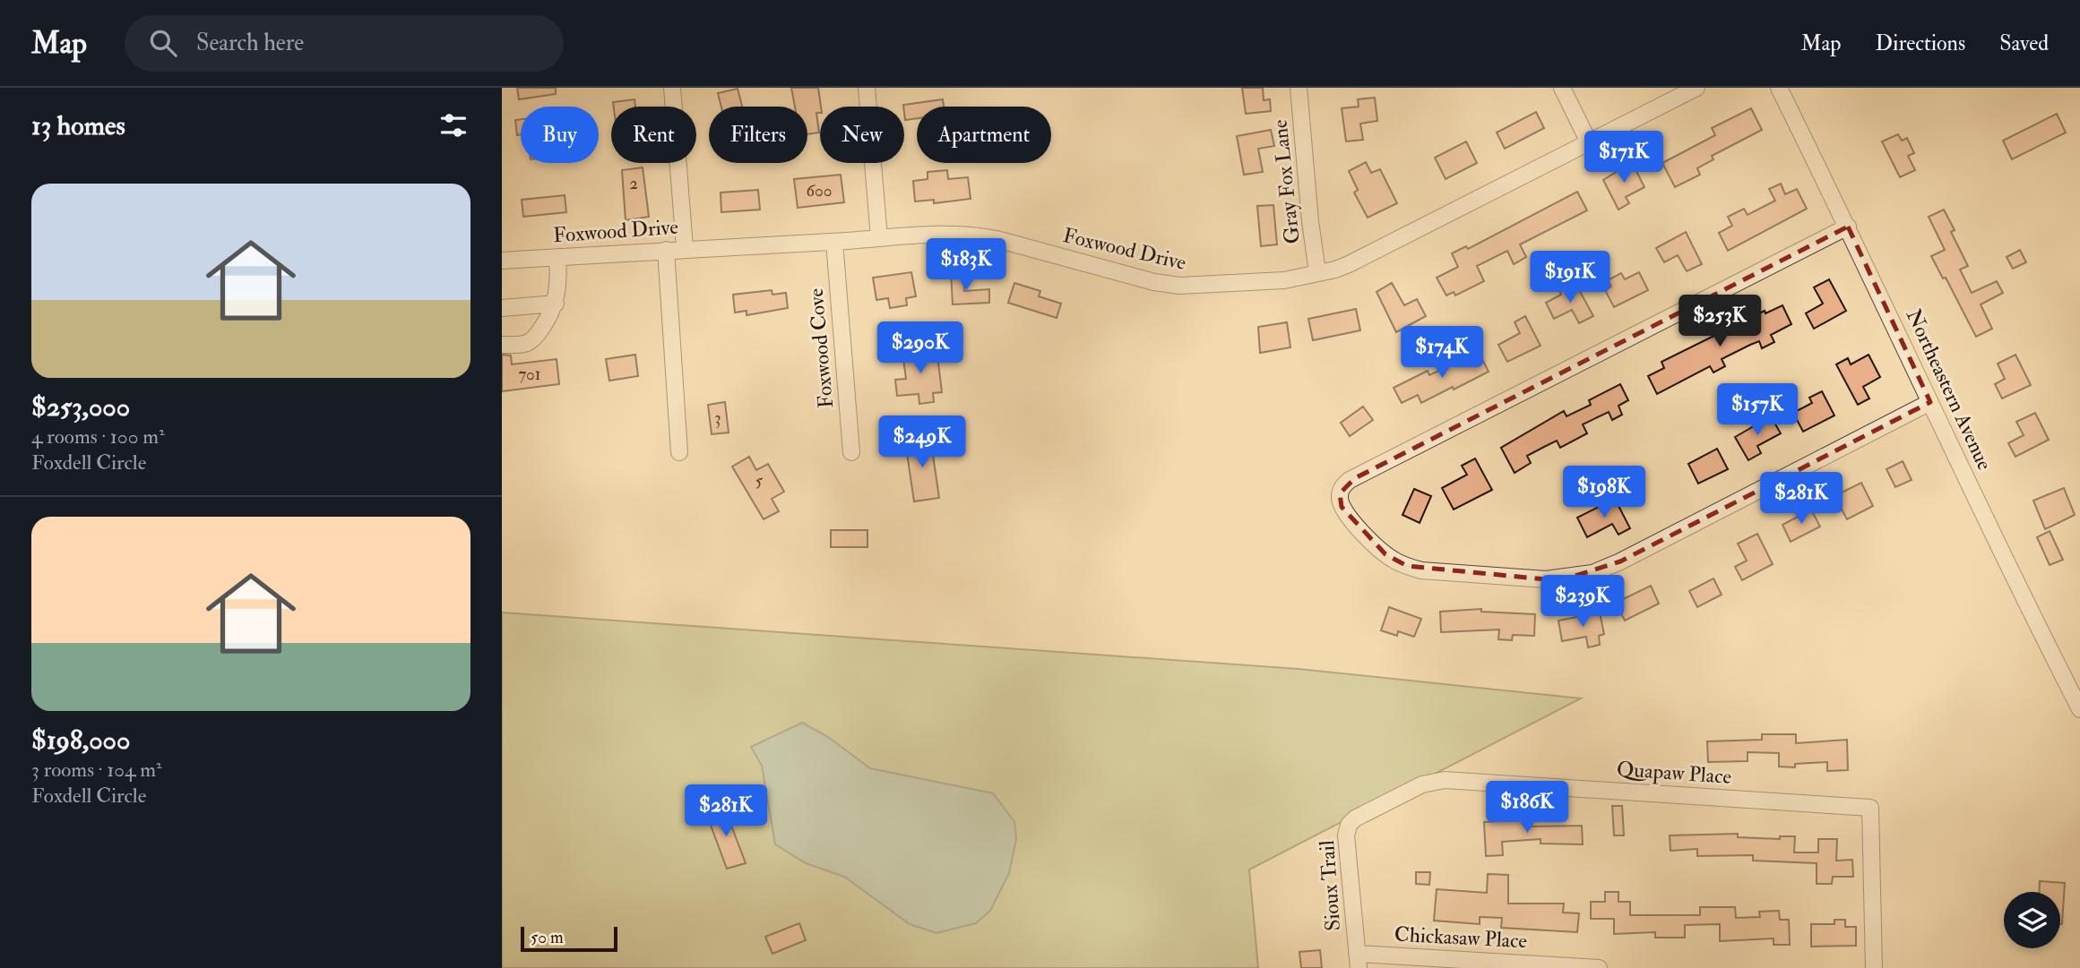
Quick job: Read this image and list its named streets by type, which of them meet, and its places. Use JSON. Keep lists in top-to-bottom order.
{
  "streets": {
    "street": [
      "Gray Fox Lane",
      "Foxwood Drive",
      "Foxwood Cove",
      "Northeastern Avenue",
      "Quapaw Place",
      "Sioux Trail",
      "Chickasaw Place"
    ]
  },
  "crossings": [
    ["Gray Fox Lane", "Foxwood Drive"],
    ["Foxwood Drive", "Foxwood Cove"],
    ["Quapaw Place", "Sioux Trail"],
    ["Sioux Trail", "Chickasaw Place"]
  ],
  "house_numbers": [
    "2",
    "600",
    "701",
    "3",
    "5"
  ],
  "scale_bar": "50 m",
  "page": {
    "header": "Map",
    "search": "Search here",
    "nav": ["Map", "Directions", "Saved"],
    "heading": "13 homes",
    "chip": [
      "Buy",
      "Rent",
      "Filters",
      "New",
      "Apartment"
    ],
    "price": [
      "$171K",
      "$183K",
      "$191K",
      "$253K",
      "$290K",
      "$174K",
      "$157K",
      "$249K",
      "$198K",
      "$281K",
      "$239K",
      "$186K",
      "$281K"
    ],
    "list": [
      {
        "name": "$253,000",
        "note": "4 rooms · 100 m² · Foxdell Circle"
      },
      {
        "name": "$198,000",
        "note": "3 rooms · 104 m² · Foxdell Circle"
      }
    ],
    "scale": "50 m"
  }
}
